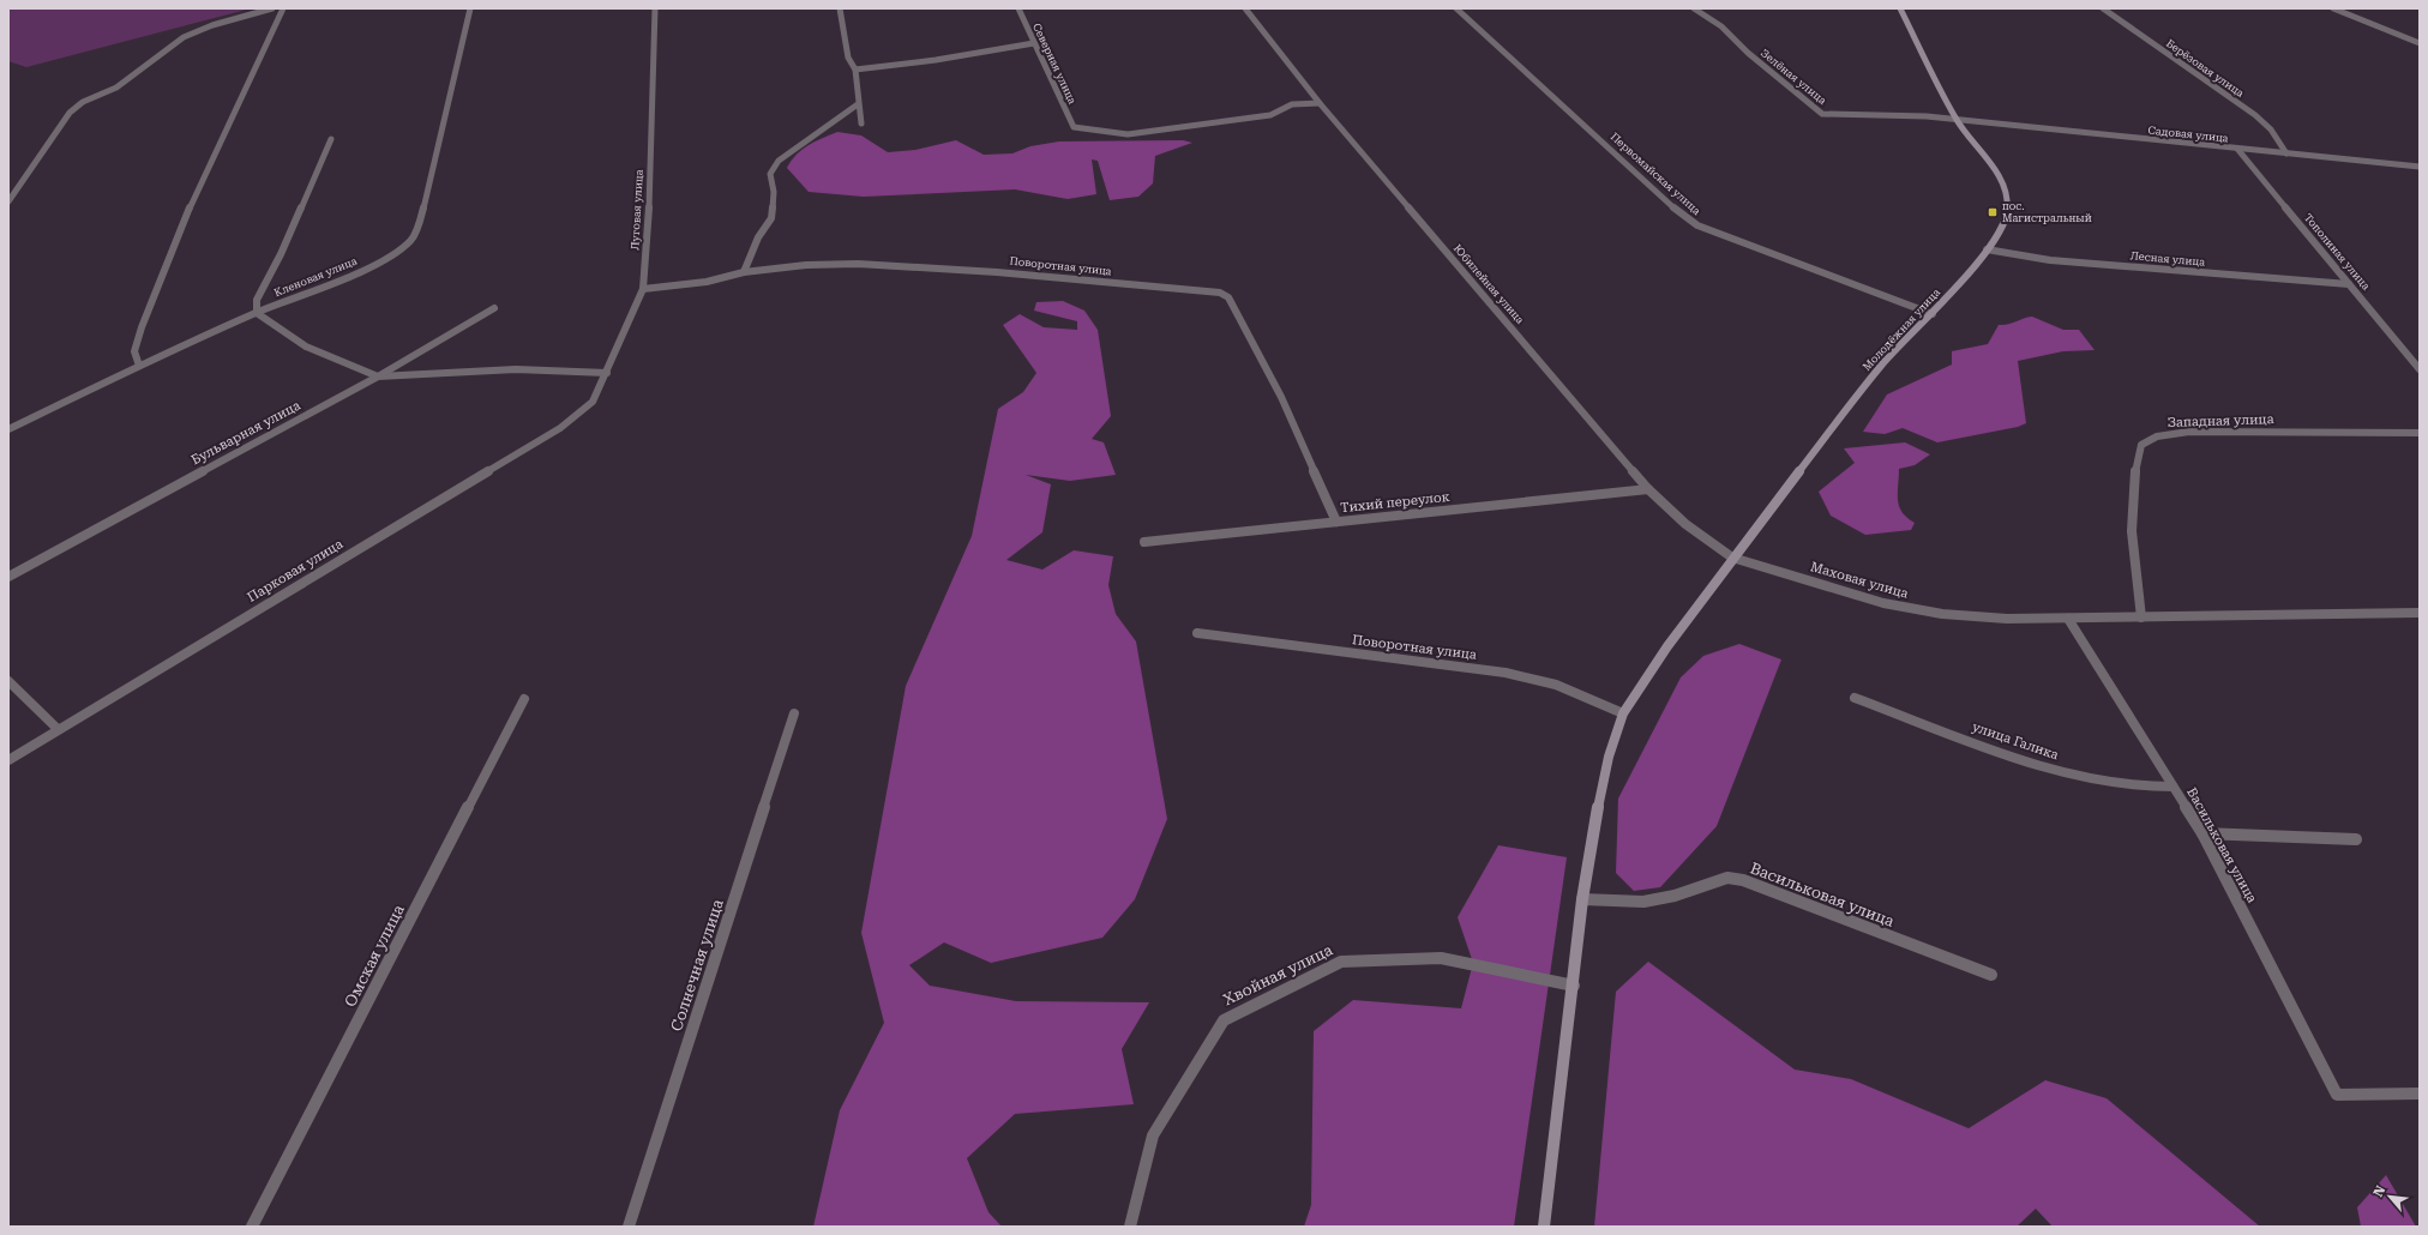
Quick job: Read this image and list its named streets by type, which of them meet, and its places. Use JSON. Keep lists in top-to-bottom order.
{
  "streets": {
    "street": [
      "Северная улица",
      "Берёзовая улица",
      "Зелёная улица",
      "Садовая улица",
      "Первомайская улица",
      "Луговая улица",
      "Тополиная улица",
      "Лесная улица",
      "Поворотная улица",
      "Кленовая улица",
      "Юбилейная улица",
      "Молодёжная улица",
      "Западная улица",
      "Бульварная улица",
      "Тихий переулок",
      "Парковая улица",
      "Маховая улица",
      "улица Галика",
      "Васильковая улица",
      "Омская улица",
      "Солнечная улица",
      "Хвойная улица"
    ]
  },
  "crossings": [
    ["Северная улица", "Юбилейная улица"],
    ["Берёзовая улица", "Садовая улица"],
    ["Зелёная улица", "Садовая улица"],
    ["Зелёная улица", "Молодёжная улица"],
    ["Садовая улица", "Тополиная улица"],
    ["Садовая улица", "Молодёжная улица"],
    ["Первомайская улица", "Молодёжная улица"],
    ["Луговая улица", "Поворотная улица"],
    ["Луговая улица", "Парковая улица"],
    ["Тополиная улица", "Лесная улица"],
    ["Лесная улица", "Молодёжная улица"],
    ["Поворотная улица", "Молодёжная улица"],
    ["Поворотная улица", "Тихий переулок"],
    ["Юбилейная улица", "Молодёжная улица"],
    ["Юбилейная улица", "Тихий переулок"],
    ["Юбилейная улица", "Маховая улица"],
    ["Молодёжная улица", "Маховая улица"],
    ["Молодёжная улица", "Васильковая улица"],
    ["Молодёжная улица", "Хвойная улица"],
    ["Маховая улица", "Васильковая улица"],
    ["улица Галика", "Васильковая улица"]
  ],
  "places": {
    "transit": ["пос. Магистральный"]
  },
  "north": "top left"
}
